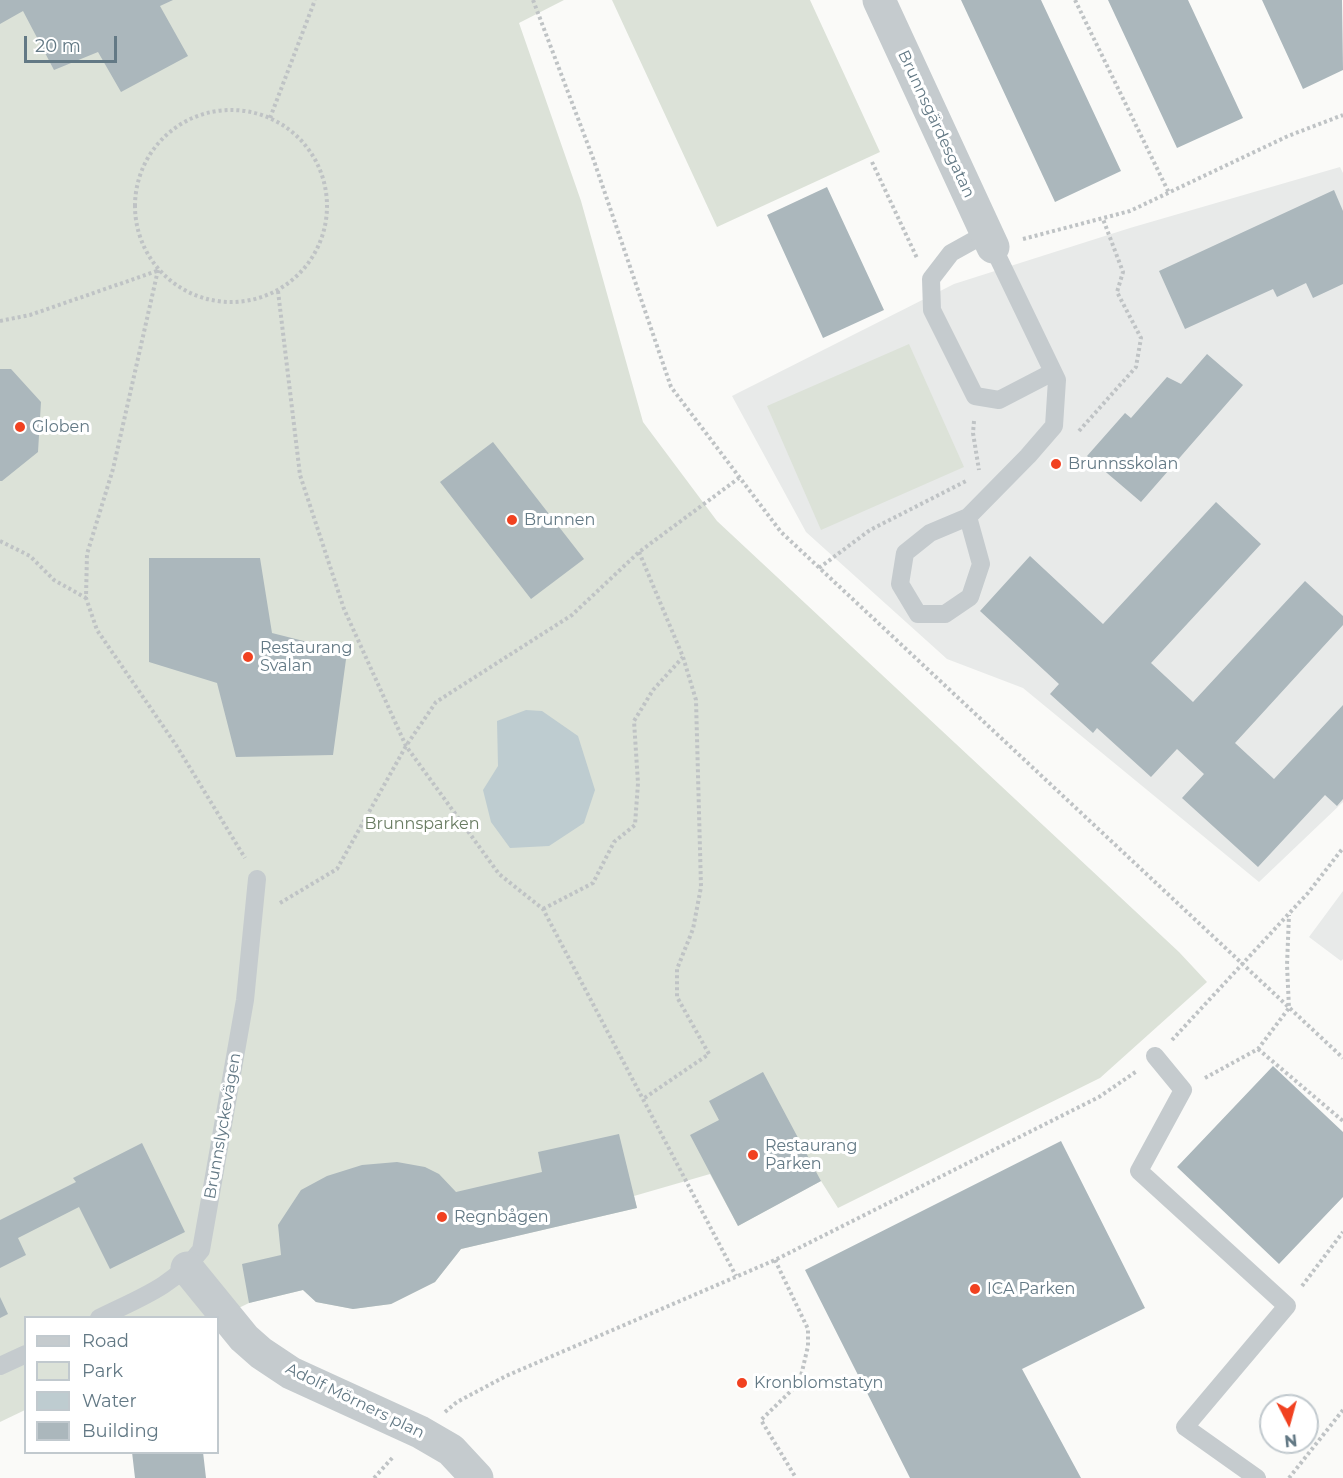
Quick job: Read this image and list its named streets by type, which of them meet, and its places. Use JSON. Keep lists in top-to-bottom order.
{
  "streets": {
    "street": ["Brunnsgärdesgatan", "Adolf Mörners plan"],
    "lane": ["Brunnslyckevägen"]
  },
  "crossings": [
    ["Brunnslyckevägen", "Adolf Mörners plan"]
  ],
  "parks": ["Brunnsparken"],
  "places": [
    "Globen",
    "Brunnsskolan",
    "Brunnen",
    "Restaurang Svalan",
    "Restaurang Parken",
    "Regnbågen",
    "ICA Parken",
    "Kronblomstatyn"
  ],
  "legend": [
    "Road",
    "Park",
    "Water",
    "Building"
  ],
  "scale_bar": "20 m",
  "north": "bottom"
}
